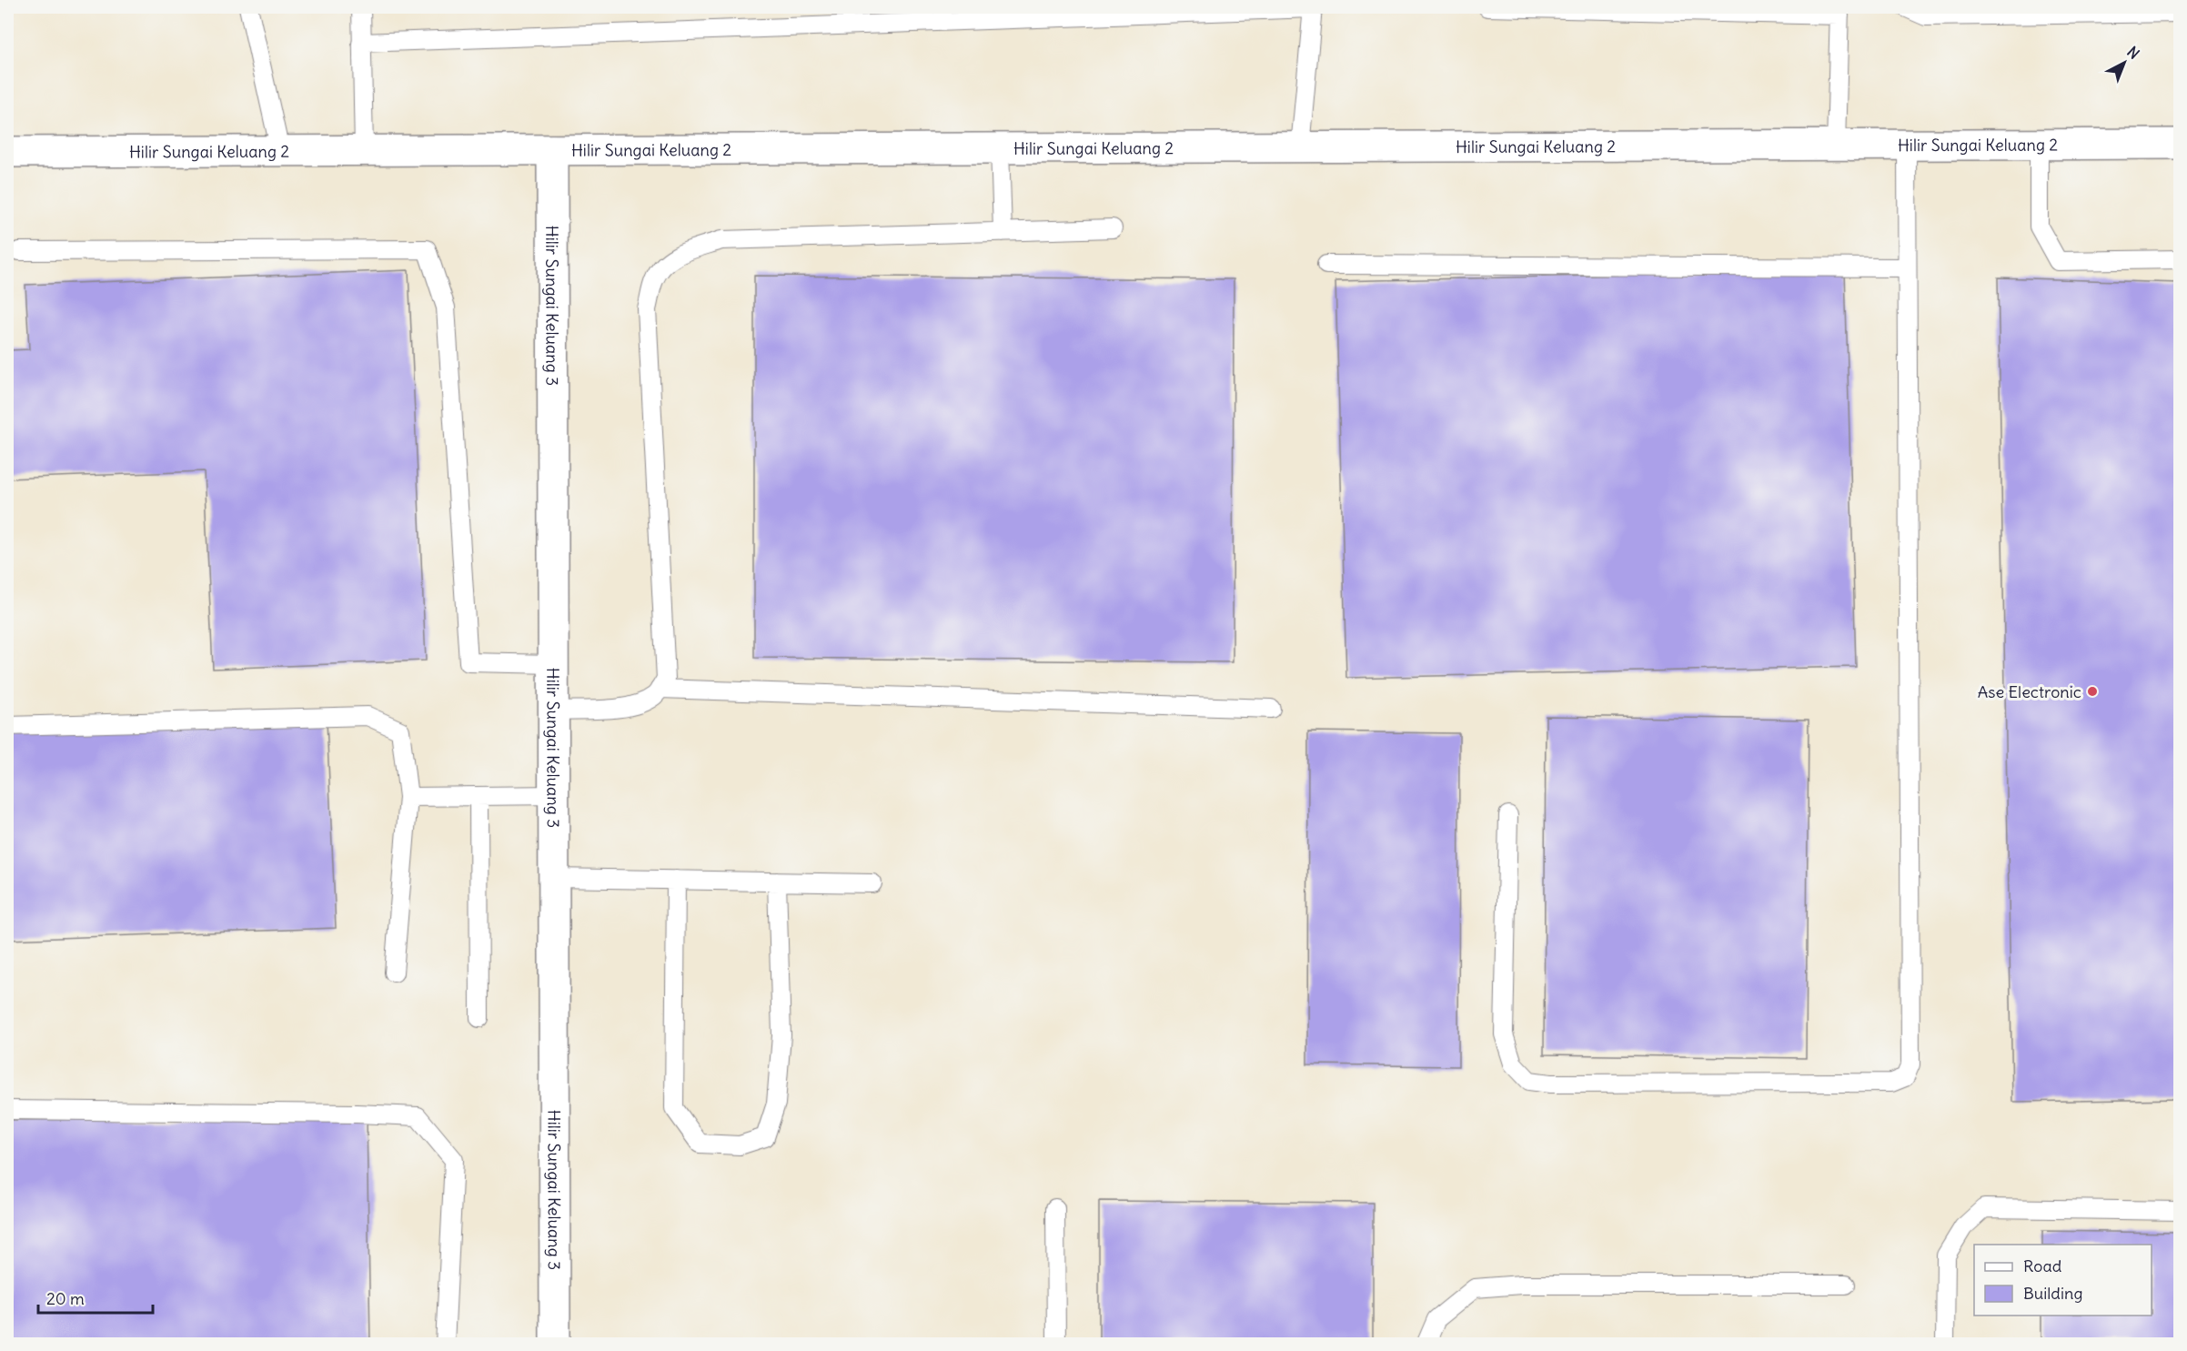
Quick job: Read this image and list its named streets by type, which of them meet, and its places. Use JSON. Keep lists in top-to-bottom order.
{
  "streets": {
    "street": ["Hilir Sungai Keluang 2", "Hilir Sungai Keluang 3"]
  },
  "crossings": [
    ["Hilir Sungai Keluang 2", "Hilir Sungai Keluang 3"]
  ],
  "places": ["Ase Electronic"],
  "legend": ["Road", "Building"],
  "scale_bar": "20 m",
  "north": "top right"
}
